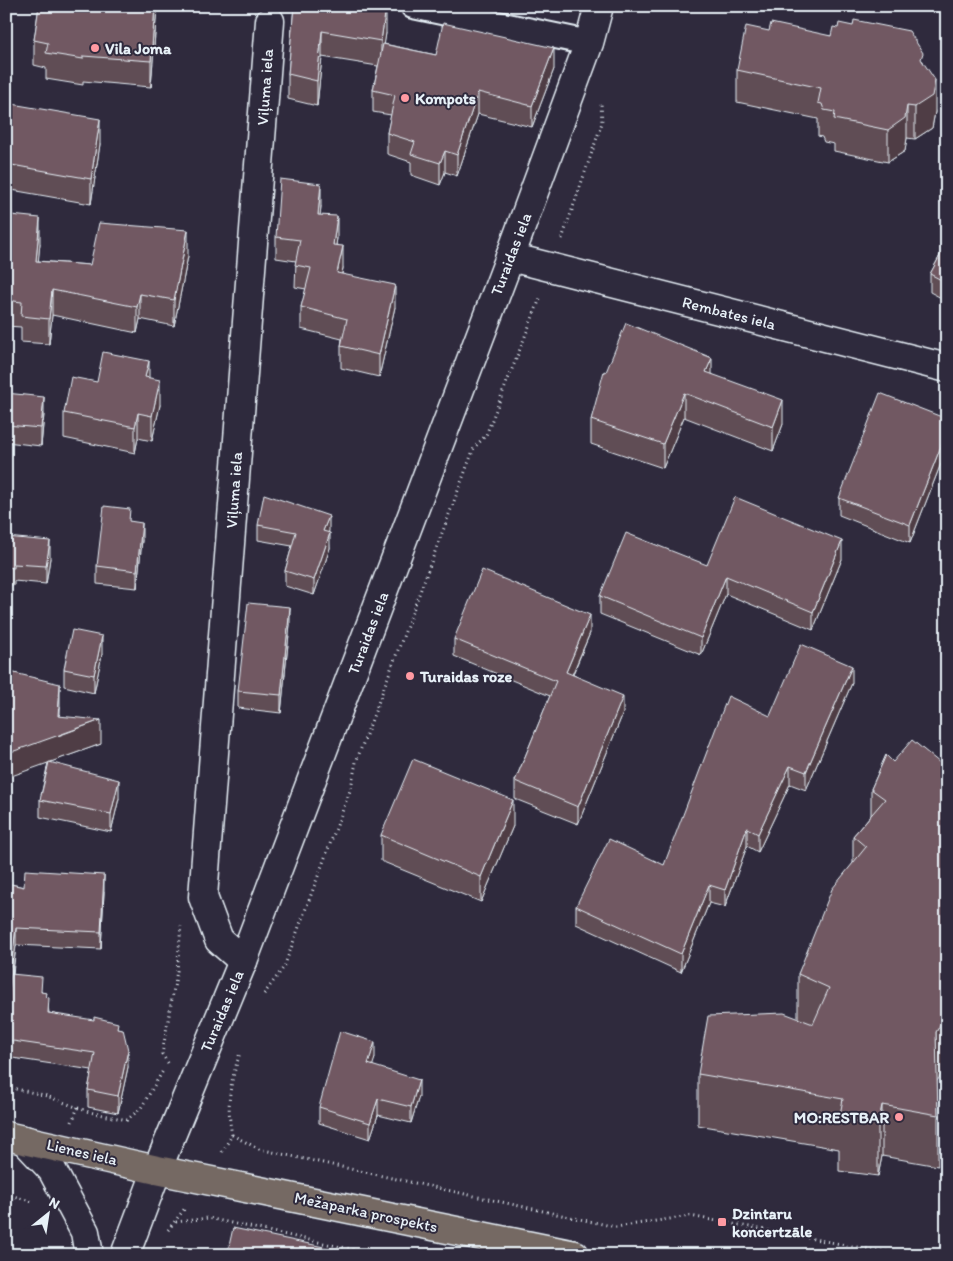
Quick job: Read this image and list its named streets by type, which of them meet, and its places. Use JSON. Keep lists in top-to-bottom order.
{
  "streets": {
    "main road": ["Lienes iela", "Mežaparka prospekts"],
    "street": ["Viļuma iela", "Turaidas iela", "Rembates iela"]
  },
  "crossings": [
    ["Viļuma iela", "Turaidas iela"],
    ["Turaidas iela", "Rembates iela"],
    ["Turaidas iela", "Lienes iela"],
    ["Turaidas iela", "Mežaparka prospekts"],
    ["Lienes iela", "Mežaparka prospekts"]
  ],
  "places": {
    "other": [
      "Vila Joma",
      "Kompots",
      "Turaidas roze",
      "MO:RESTBAR"
    ],
    "transit": ["Dzintaru koncertzāle"]
  },
  "north": "top right"
}
